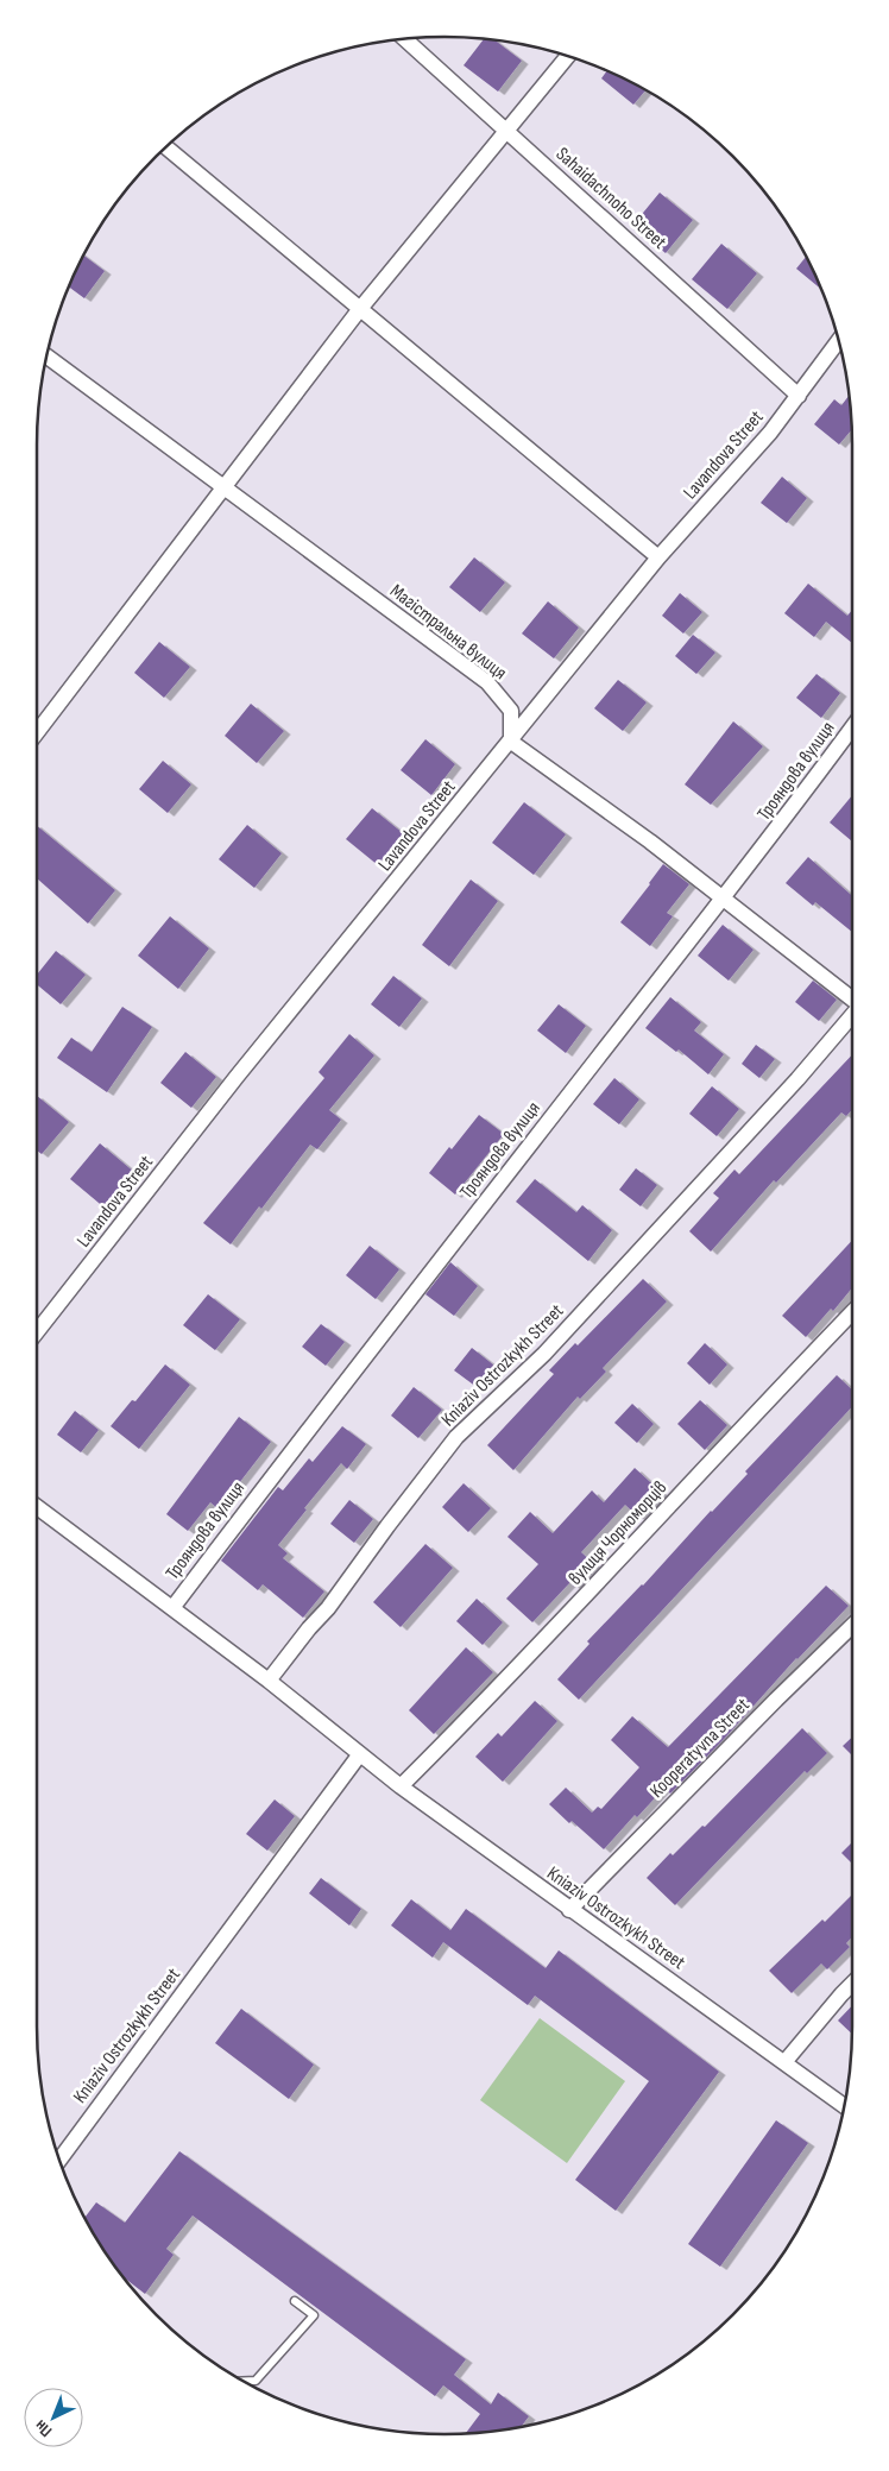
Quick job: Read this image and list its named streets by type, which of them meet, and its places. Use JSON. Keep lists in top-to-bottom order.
{
  "streets": {
    "street": [
      "Sahaidachnoho Street",
      "Lavandova Street",
      "Магістральна вулиця",
      "Трояндова вулиця",
      "Kniaziv Ostrozkykh Street",
      "вулиця Чорноморців",
      "Kooperatyvna Street"
    ]
  },
  "crossings": [
    ["Sahaidachnoho Street", "Lavandova Street"],
    ["Lavandova Street", "Магістральна вулиця"],
    ["Kniaziv Ostrozkykh Street", "вулиця Чорноморців"],
    ["Kniaziv Ostrozkykh Street", "Kooperatyvna Street"]
  ],
  "north": "bottom left"
}
